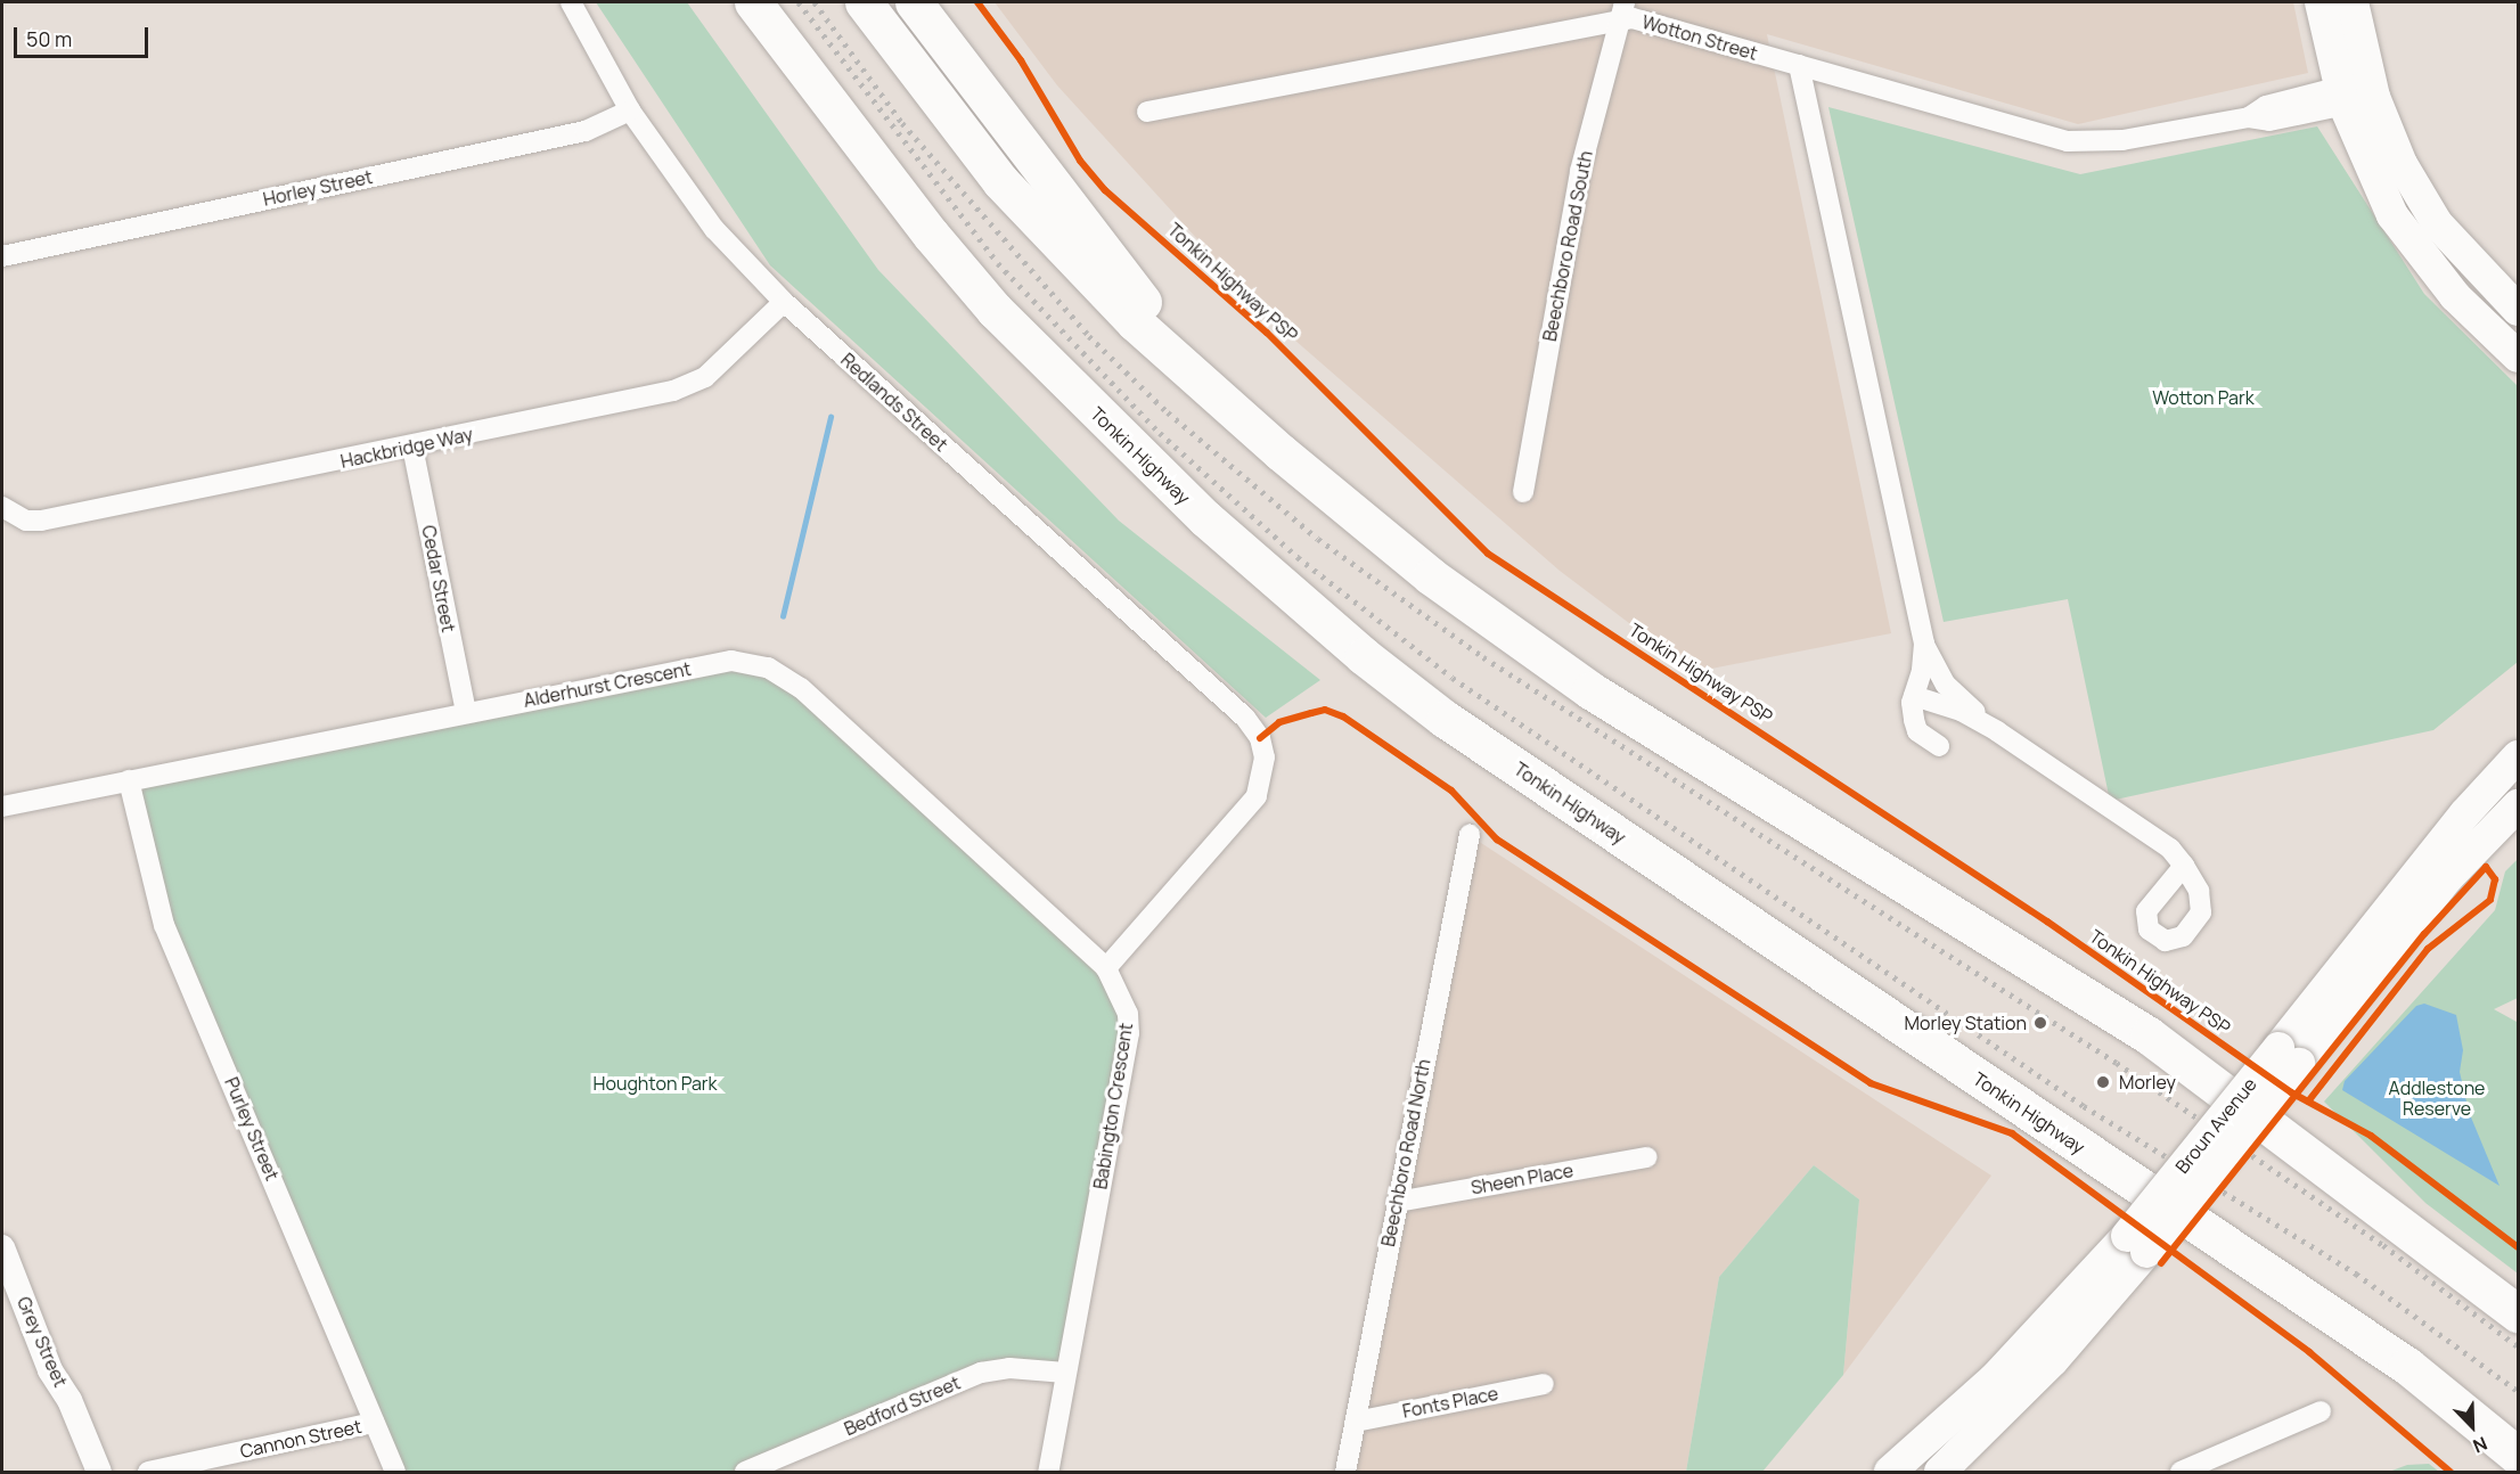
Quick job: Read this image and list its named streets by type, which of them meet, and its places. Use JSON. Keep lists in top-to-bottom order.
{
  "streets": {
    "highway": ["Tonkin Highway"],
    "main road": ["Broun Avenue"],
    "street": [
      "Wotton Street",
      "Horley Street",
      "Beechboro Road South",
      "Redlands Street",
      "Hackbridge Way",
      "Cedar Street",
      "Alderhurst Crescent",
      "Babington Crescent",
      "Purley Street",
      "Beechboro Road North",
      "Sheen Place",
      "Grey Street",
      "Fonts Place",
      "Bedford Street",
      "Cannon Street"
    ],
    "cycle path": ["Tonkin Highway PSP"]
  },
  "crossings": [
    ["Wotton Street", "Beechboro Road South"],
    ["Horley Street", "Redlands Street"],
    ["Redlands Street", "Hackbridge Way"],
    ["Redlands Street", "Alderhurst Crescent"],
    ["Redlands Street", "Babington Crescent"],
    ["Hackbridge Way", "Cedar Street"],
    ["Cedar Street", "Alderhurst Crescent"],
    ["Alderhurst Crescent", "Babington Crescent"],
    ["Alderhurst Crescent", "Purley Street"],
    ["Babington Crescent", "Bedford Street"],
    ["Purley Street", "Cannon Street"],
    ["Beechboro Road North", "Sheen Place"],
    ["Beechboro Road North", "Fonts Place"]
  ],
  "parks": ["Wotton Park", "Houghton Park", "Addlestone Reserve"],
  "places": ["Morley Station", "Morley"],
  "scale_bar": "50 m",
  "north": "bottom right"
}
